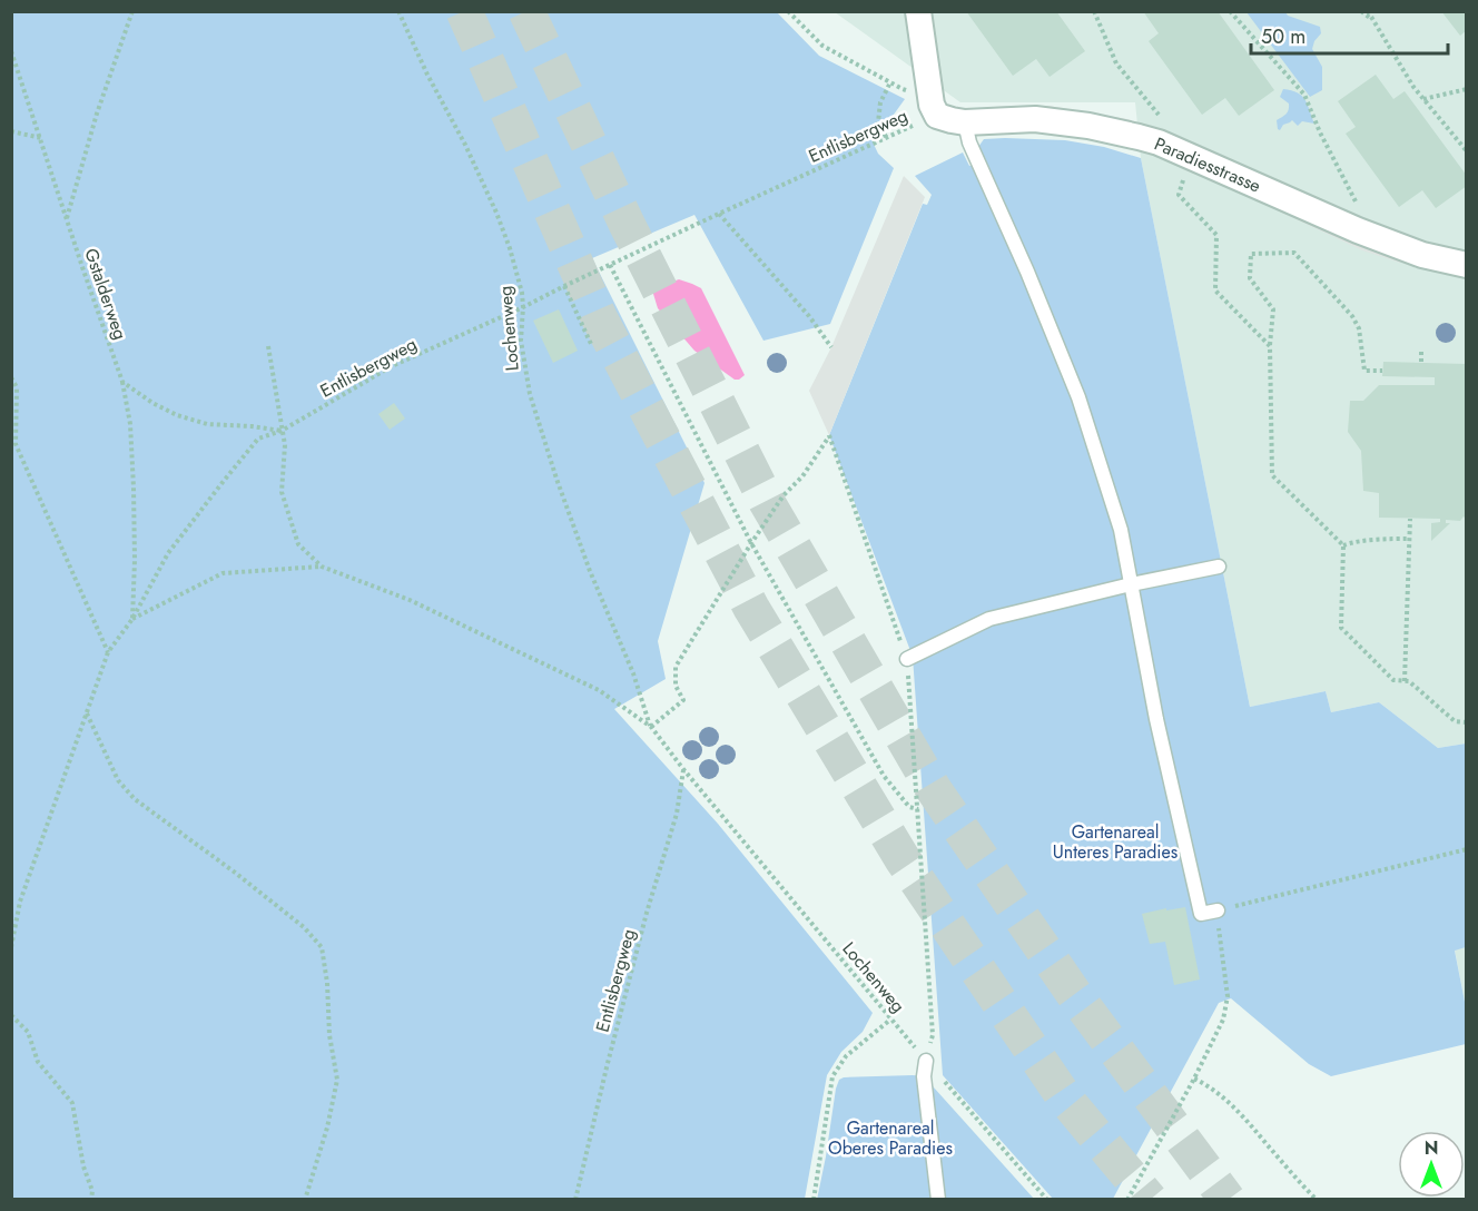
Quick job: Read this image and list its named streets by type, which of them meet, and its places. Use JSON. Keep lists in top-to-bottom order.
{
  "streets": {
    "street": ["Paradiesstrasse"],
    "path": ["Entlisbergweg", "Gstalderweg", "Lochenweg"]
  },
  "crossings": [
    ["Entlisbergweg", "Paradiesstrasse"],
    ["Entlisbergweg", "Gstalderweg"],
    ["Entlisbergweg", "Lochenweg"]
  ],
  "parks": ["Gartenareal Unteres Paradies", "Gartenareal Oberes Paradies"],
  "scale_bar": "50 m",
  "north": "top"
}
